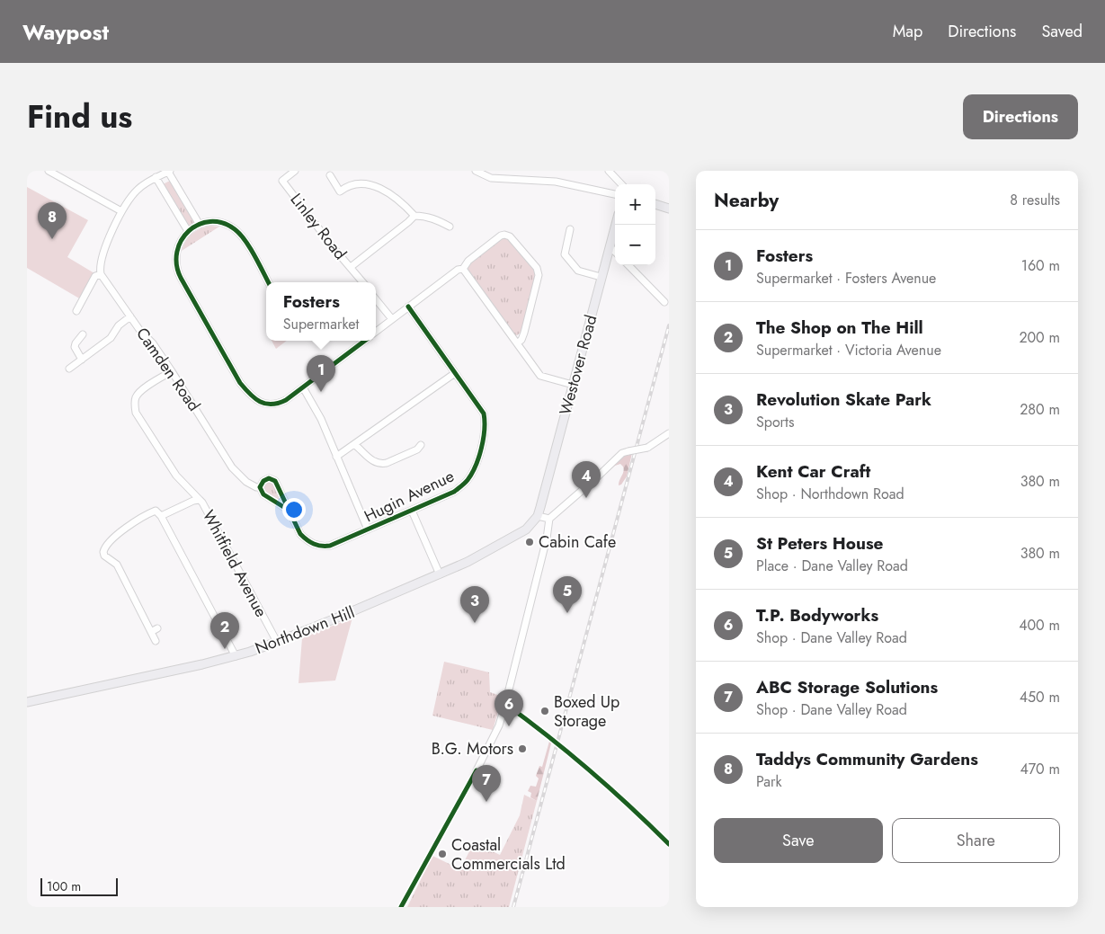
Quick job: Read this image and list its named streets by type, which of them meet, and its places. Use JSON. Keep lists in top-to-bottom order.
{
  "streets": {
    "main road": ["Westover Road", "Northdown Hill"],
    "street": [
      "Linley Road",
      "Camden Road",
      "Hugin Avenue",
      "Whitfield Avenue"
    ]
  },
  "crossings": [
    ["Westover Road", "Northdown Hill"],
    ["Camden Road", "Hugin Avenue"],
    ["Whitfield Avenue", "Northdown Hill"]
  ],
  "places": [
    "Cabin Cafe",
    "Boxed Up Storage",
    "B.G. Motors",
    "Coastal Commercials Ltd"
  ],
  "scale_bar": "100 m",
  "page": {
    "header": "Waypost",
    "nav": ["Map", "Directions", "Saved"],
    "title": "Find us",
    "buttons": [
      "Directions",
      ["Save", "Share"]
    ],
    "heading": ["Nearby", "8 results"],
    "map_buttons": ["+", "−"],
    "pins": [
      "8",
      "1",
      "4",
      "5",
      "3",
      "2",
      "6",
      "7"
    ],
    "list": [
      {
        "mark": "1",
        "name": "Fosters",
        "note": "Supermarket · Fosters Avenue",
        "value": "160 m"
      },
      {
        "mark": "2",
        "name": "The Shop on The Hill",
        "note": "Supermarket · Victoria Avenue",
        "value": "200 m"
      },
      {
        "mark": "3",
        "name": "Revolution Skate Park",
        "note": "Sports",
        "value": "280 m"
      },
      {
        "mark": "4",
        "name": "Kent Car Craft",
        "note": "Shop · Northdown Road",
        "value": "380 m"
      },
      {
        "mark": "5",
        "name": "St Peters House",
        "note": "Place · Dane Valley Road",
        "value": "380 m"
      },
      {
        "mark": "6",
        "name": "T.P. Bodyworks",
        "note": "Shop · Dane Valley Road",
        "value": "400 m"
      },
      {
        "mark": "7",
        "name": "ABC Storage Solutions",
        "note": "Shop · Dane Valley Road",
        "value": "450 m"
      },
      {
        "mark": "8",
        "name": "Taddys Community Gardens",
        "note": "Park",
        "value": "470 m"
      }
    ],
    "popup": ["Fosters", "Supermarket"],
    "scale": "100 m"
  }
}
